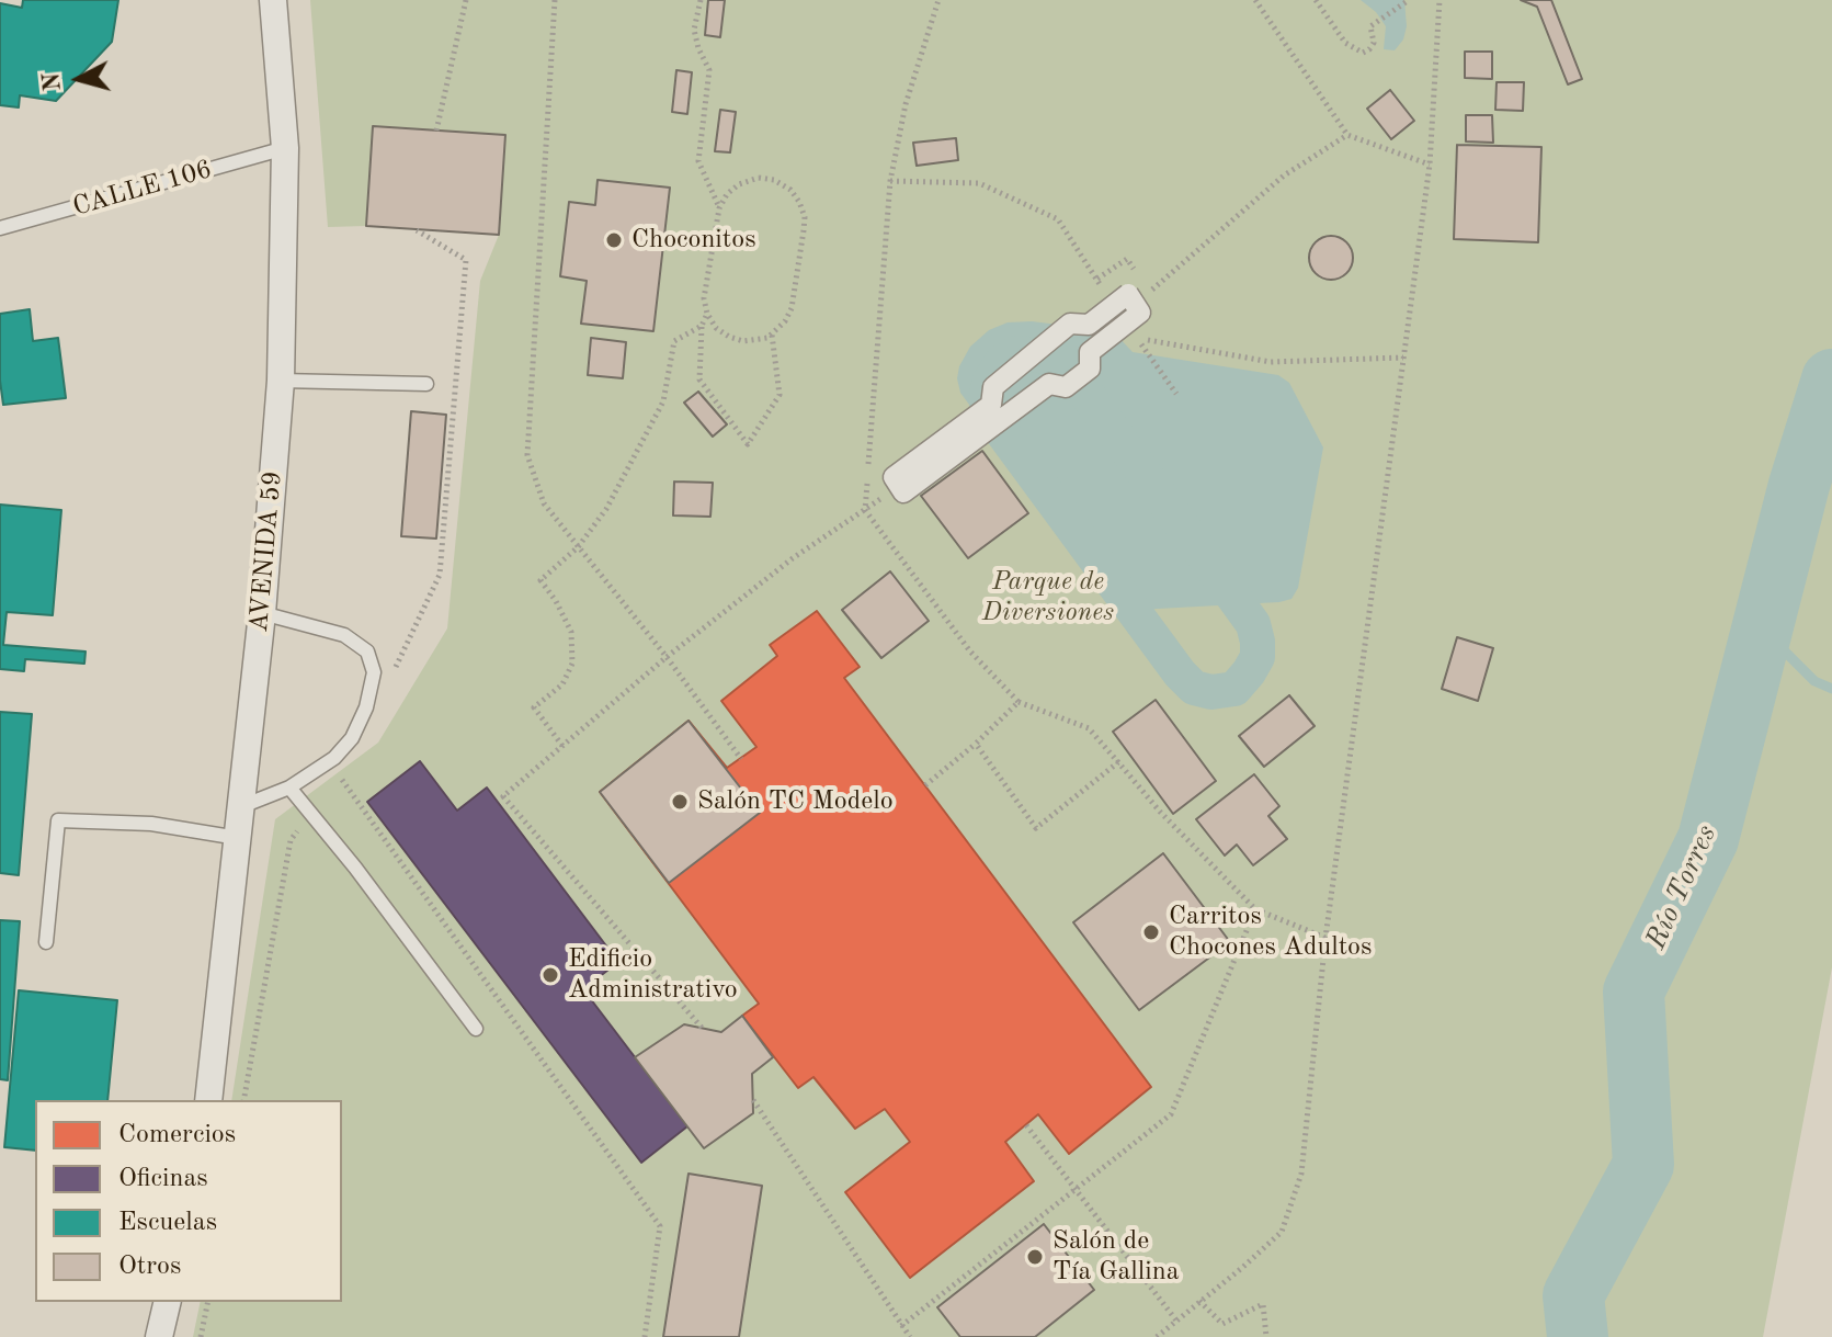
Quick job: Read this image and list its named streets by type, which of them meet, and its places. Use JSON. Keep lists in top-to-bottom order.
{
  "streets": {
    "street": ["AVENIDA 59"],
    "lane": ["CALLE 106"]
  },
  "crossings": [
    ["CALLE 106", "AVENIDA 59"]
  ],
  "water": ["Río Torres"],
  "parks": ["Parque de Diversiones"],
  "places": [
    "Choconitos",
    "Salón TC Modelo",
    "Carritos Chocones Adultos",
    "Edificio Administrativo",
    "Salón de Tía Gallina"
  ],
  "legend": [
    "Comercios",
    "Oficinas",
    "Escuelas",
    "Otros"
  ],
  "north": "left"
}
